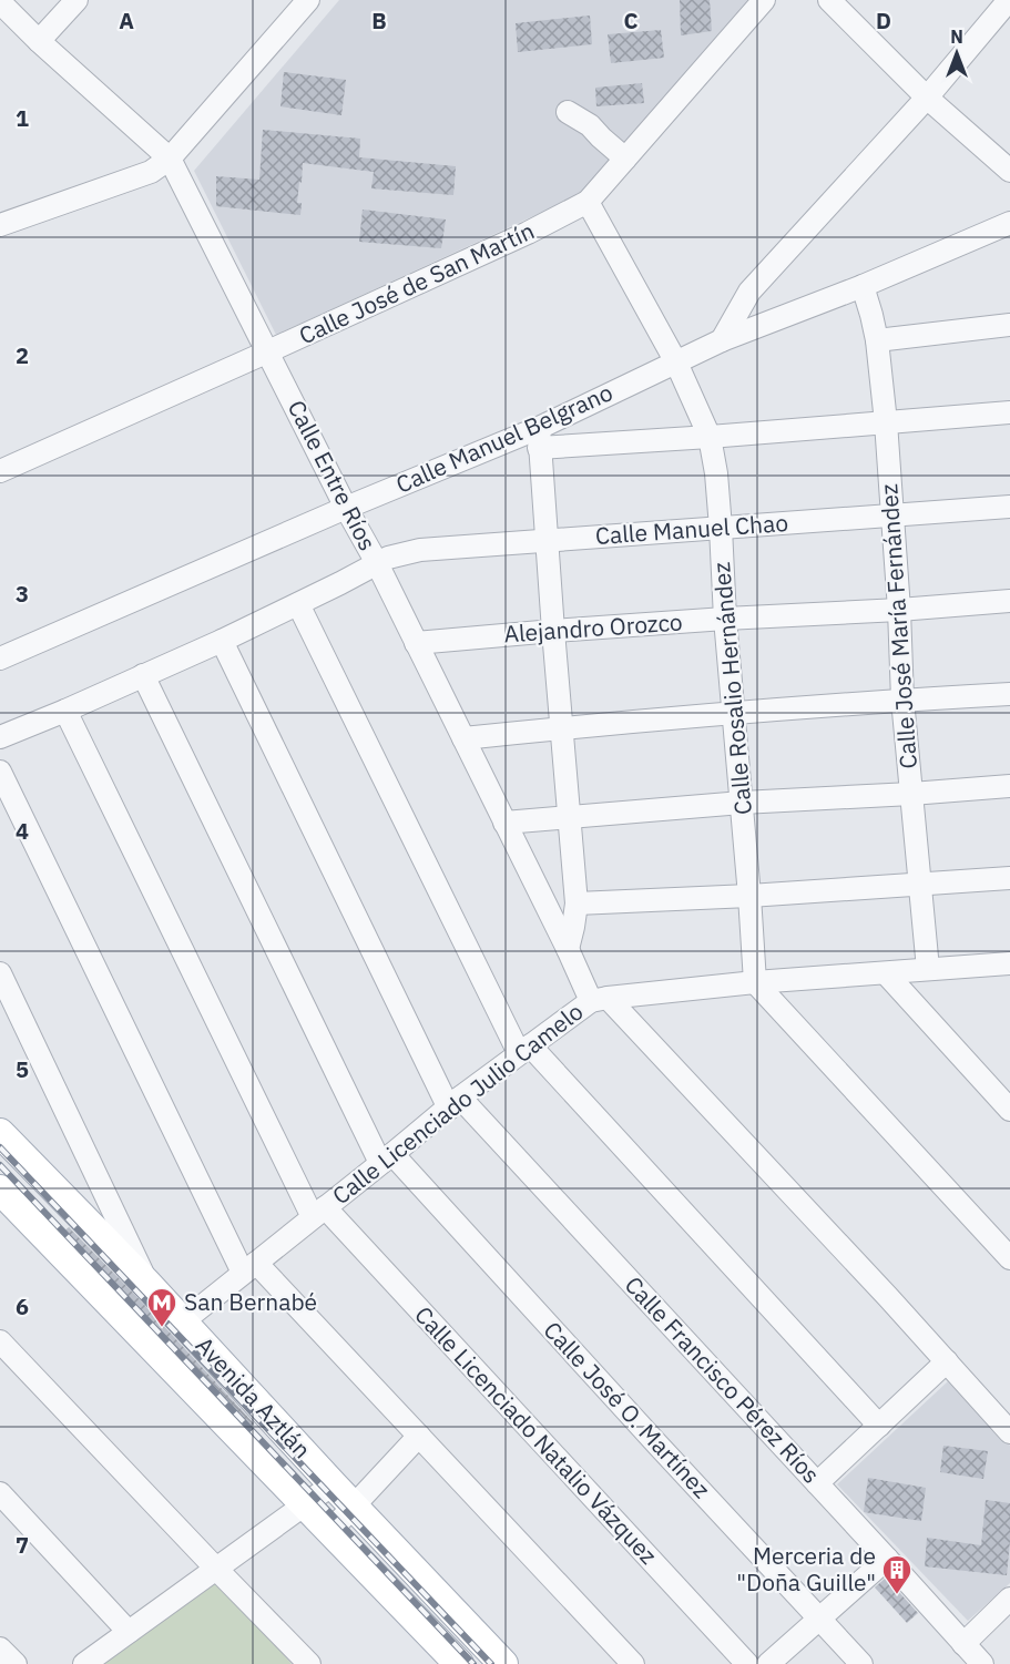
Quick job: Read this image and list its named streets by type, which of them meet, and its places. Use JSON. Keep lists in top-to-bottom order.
{
  "streets": {
    "main road": ["Avenida Aztlán"],
    "street": [
      "Calle José de San Martín",
      "Calle Manuel Belgrano",
      "Calle Entre Ríos",
      "Calle Manuel Chao",
      "Calle José María Fernández",
      "Alejandro Orozco",
      "Calle Rosalio Hernández",
      "Calle Licenciado Julio Camelo",
      "Calle Francisco Pérez Ríos",
      "Calle José O. Martínez",
      "Calle Licenciado Natalio Vázquez"
    ]
  },
  "crossings": [
    ["Calle José de San Martín", "Calle Entre Ríos"],
    ["Calle José de San Martín", "Calle Rosalio Hernández"],
    ["Calle Manuel Belgrano", "Calle Entre Ríos"],
    ["Calle Manuel Belgrano", "Calle José María Fernández"],
    ["Calle Manuel Belgrano", "Calle Rosalio Hernández"],
    ["Calle Entre Ríos", "Calle Manuel Chao"],
    ["Calle Entre Ríos", "Alejandro Orozco"],
    ["Calle Entre Ríos", "Calle Licenciado Julio Camelo"],
    ["Calle Manuel Chao", "Calle José María Fernández"],
    ["Calle Manuel Chao", "Calle Rosalio Hernández"],
    ["Calle Manuel Chao", "Calle Francisco Pérez Ríos"],
    ["Calle Manuel Chao", "Calle José O. Martínez"],
    ["Calle Manuel Chao", "Calle Licenciado Natalio Vázquez"],
    ["Calle José María Fernández", "Alejandro Orozco"],
    ["Calle José María Fernández", "Calle Licenciado Julio Camelo"],
    ["Alejandro Orozco", "Calle Rosalio Hernández"],
    ["Calle Rosalio Hernández", "Calle Licenciado Julio Camelo"],
    ["Calle Licenciado Julio Camelo", "Calle Francisco Pérez Ríos"],
    ["Calle Licenciado Julio Camelo", "Avenida Aztlán"],
    ["Calle Licenciado Julio Camelo", "Calle José O. Martínez"],
    ["Calle Licenciado Julio Camelo", "Calle Licenciado Natalio Vázquez"]
  ],
  "places": {
    "metro station": ["San Bernabé"],
    "building": ["Merceria de \"Doña Guille\""]
  },
  "north": "top",
  "grid": {
    "columns": [
      "A",
      "B",
      "C",
      "D"
    ],
    "rows": [
      "1",
      "2",
      "3",
      "4",
      "5",
      "6",
      "7"
    ]
  }
}
